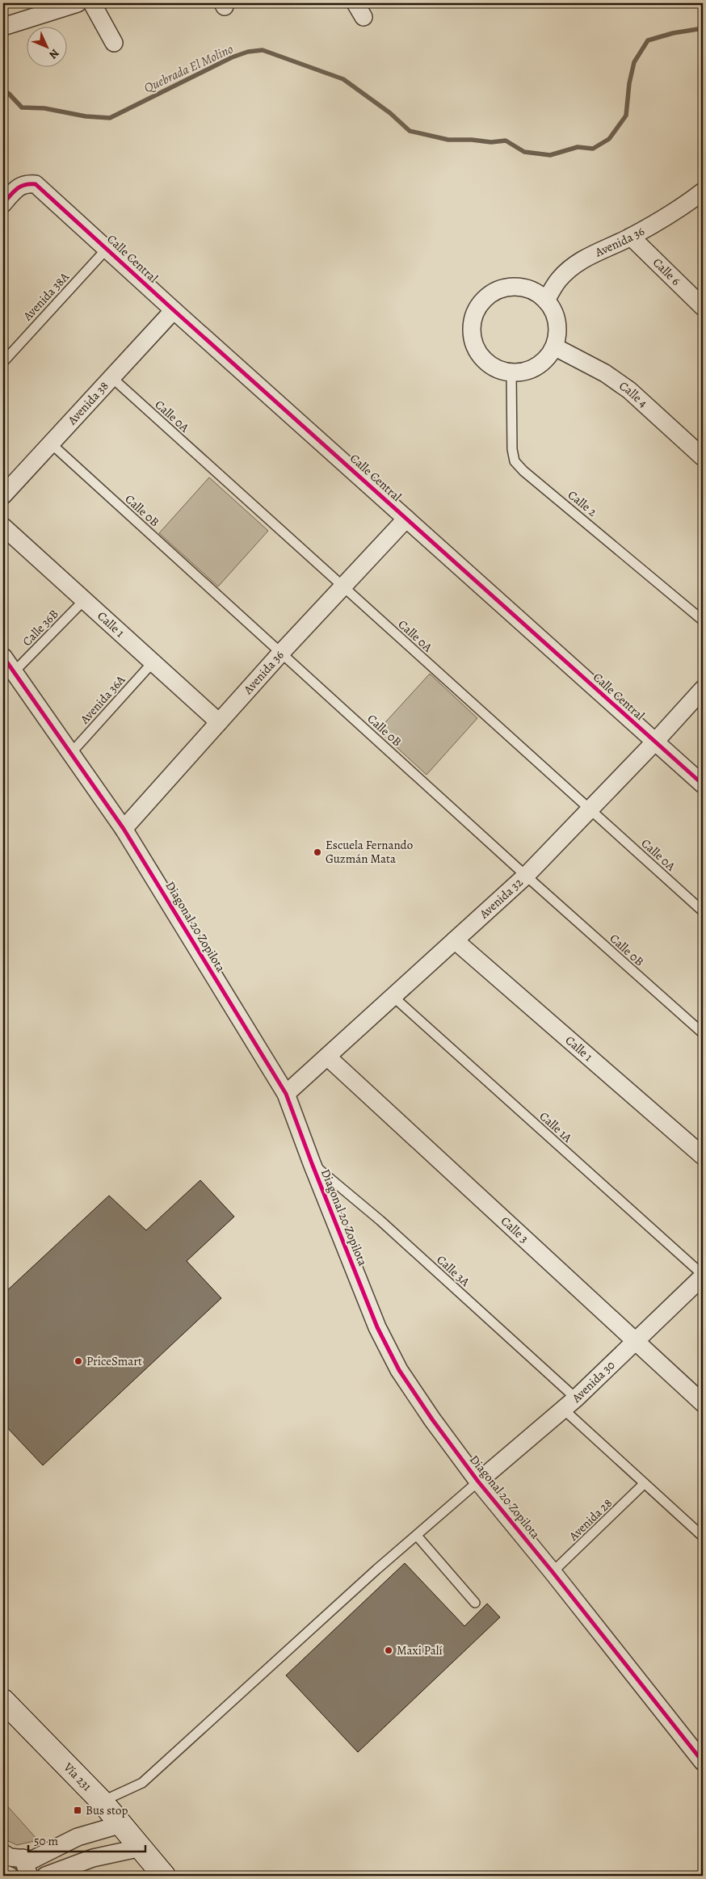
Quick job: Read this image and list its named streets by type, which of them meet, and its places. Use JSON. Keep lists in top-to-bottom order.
{
  "streets": {
    "main road": ["Vía 231"],
    "street": [
      "Avenida 36",
      "Calle Central",
      "Calle 6",
      "Calle 4",
      "Avenida 38",
      "Calle 1",
      "Avenida 32",
      "Diagonal 20 Zopilota",
      "Calle 3",
      "Avenida 30"
    ],
    "lane": [
      "Avenida 38A",
      "Calle 0A",
      "Calle 2",
      "Calle 0B",
      "Calle 36B",
      "Avenida 36A",
      "Calle 1A",
      "Calle 3A",
      "Avenida 28"
    ]
  },
  "crossings": [
    ["Avenida 36", "Calle Central"],
    ["Avenida 36", "Calle 6"],
    ["Avenida 36", "Calle 4"],
    ["Avenida 36", "Calle 0A"],
    ["Avenida 36", "Calle 2"],
    ["Avenida 36", "Calle 0B"],
    ["Avenida 36", "Calle 1"],
    ["Avenida 36", "Diagonal 20 Zopilota"],
    ["Calle Central", "Avenida 38A"],
    ["Calle Central", "Avenida 38"],
    ["Calle Central", "Avenida 32"],
    ["Calle 4", "Calle 2"],
    ["Avenida 38", "Calle 0A"],
    ["Avenida 38", "Calle 0B"],
    ["Calle 0A", "Avenida 32"],
    ["Calle 0B", "Avenida 32"],
    ["Calle 1", "Calle 36B"],
    ["Calle 1", "Avenida 36A"],
    ["Calle 1", "Avenida 32"],
    ["Calle 36B", "Diagonal 20 Zopilota"],
    ["Avenida 36A", "Diagonal 20 Zopilota"],
    ["Avenida 32", "Diagonal 20 Zopilota"],
    ["Avenida 32", "Calle 1A"],
    ["Avenida 32", "Calle 3"],
    ["Diagonal 20 Zopilota", "Calle 3A"],
    ["Diagonal 20 Zopilota", "Avenida 30"],
    ["Diagonal 20 Zopilota", "Avenida 28"],
    ["Calle 1A", "Avenida 30"],
    ["Calle 3", "Avenida 30"],
    ["Calle 3A", "Avenida 30"],
    ["Calle 3A", "Avenida 28"]
  ],
  "water": ["Quebrada El Molino"],
  "places": {
    "other": ["Escuela Fernando Guzmán Mata", "PriceSmart", "Maxi Palí"],
    "transit": ["Bus stop"]
  },
  "scale_bar": "50 m",
  "north": "bottom right"
}
